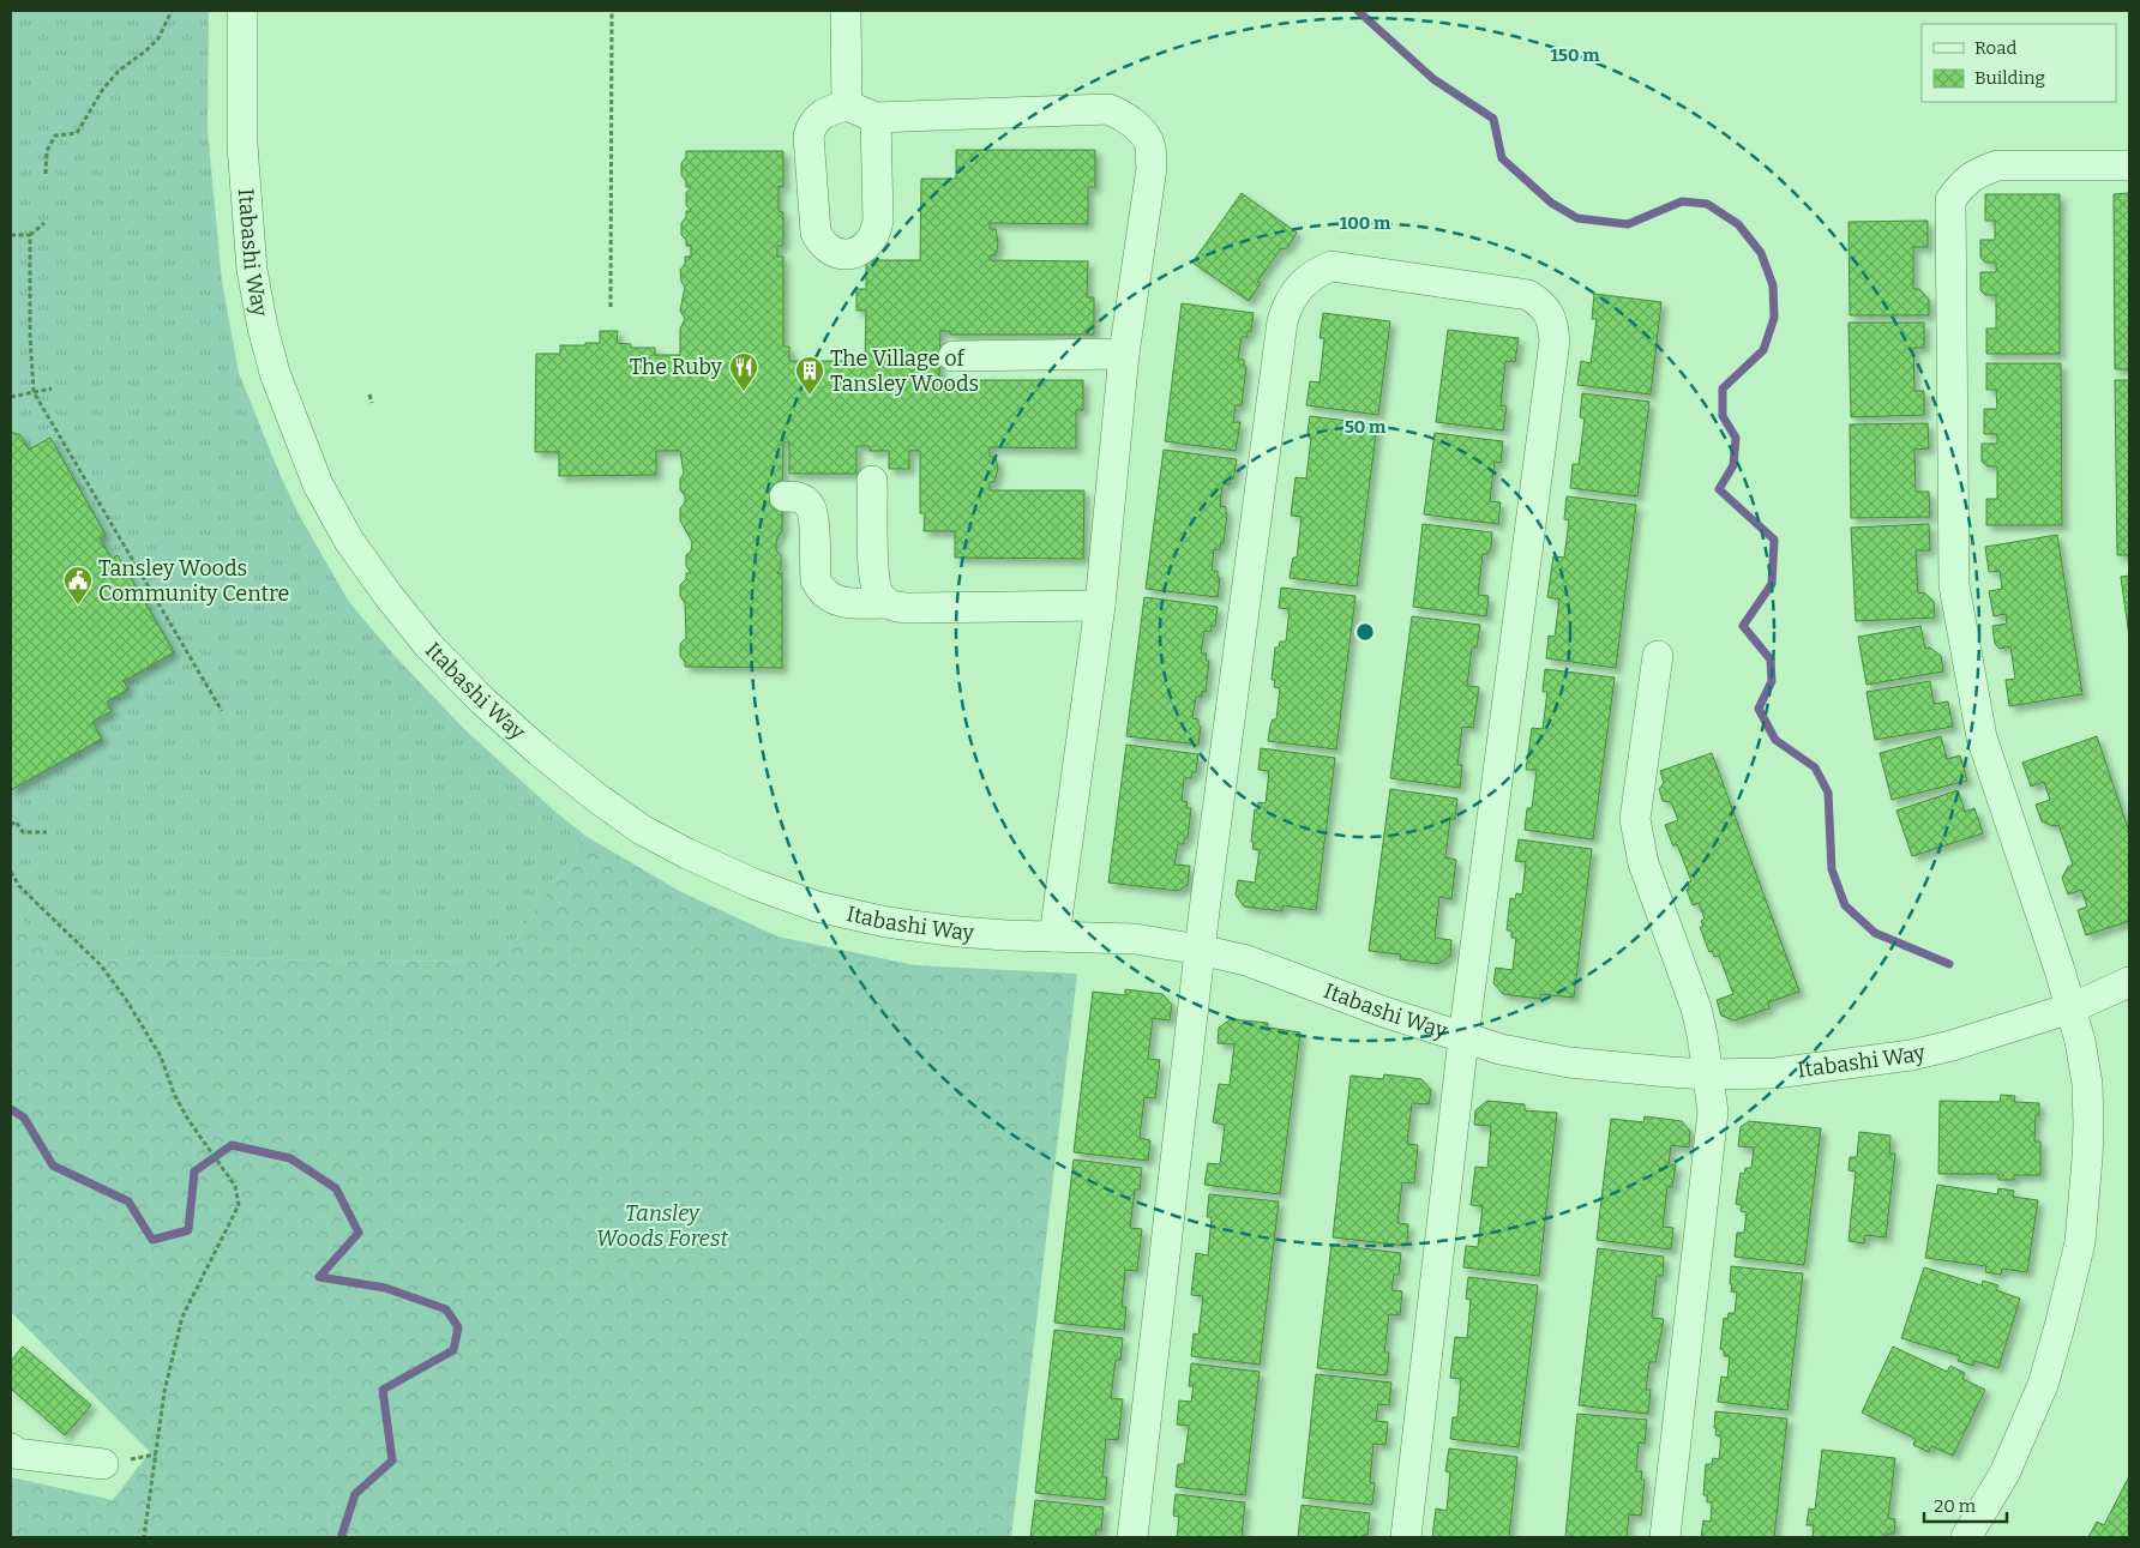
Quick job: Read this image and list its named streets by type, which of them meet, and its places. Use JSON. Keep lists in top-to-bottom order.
{
  "streets": {
    "street": ["Itabashi Way"]
  },
  "parks": ["Tansley Woods Forest"],
  "places": {
    "restaurant": ["The Ruby"],
    "building": ["The Village of Tansley Woods"],
    "public building": ["Tansley Woods Community Centre"]
  },
  "legend": ["Road", "Building"],
  "scale_bar": "20 m",
  "rings": ["150 m", "100 m", "50 m"]
}
